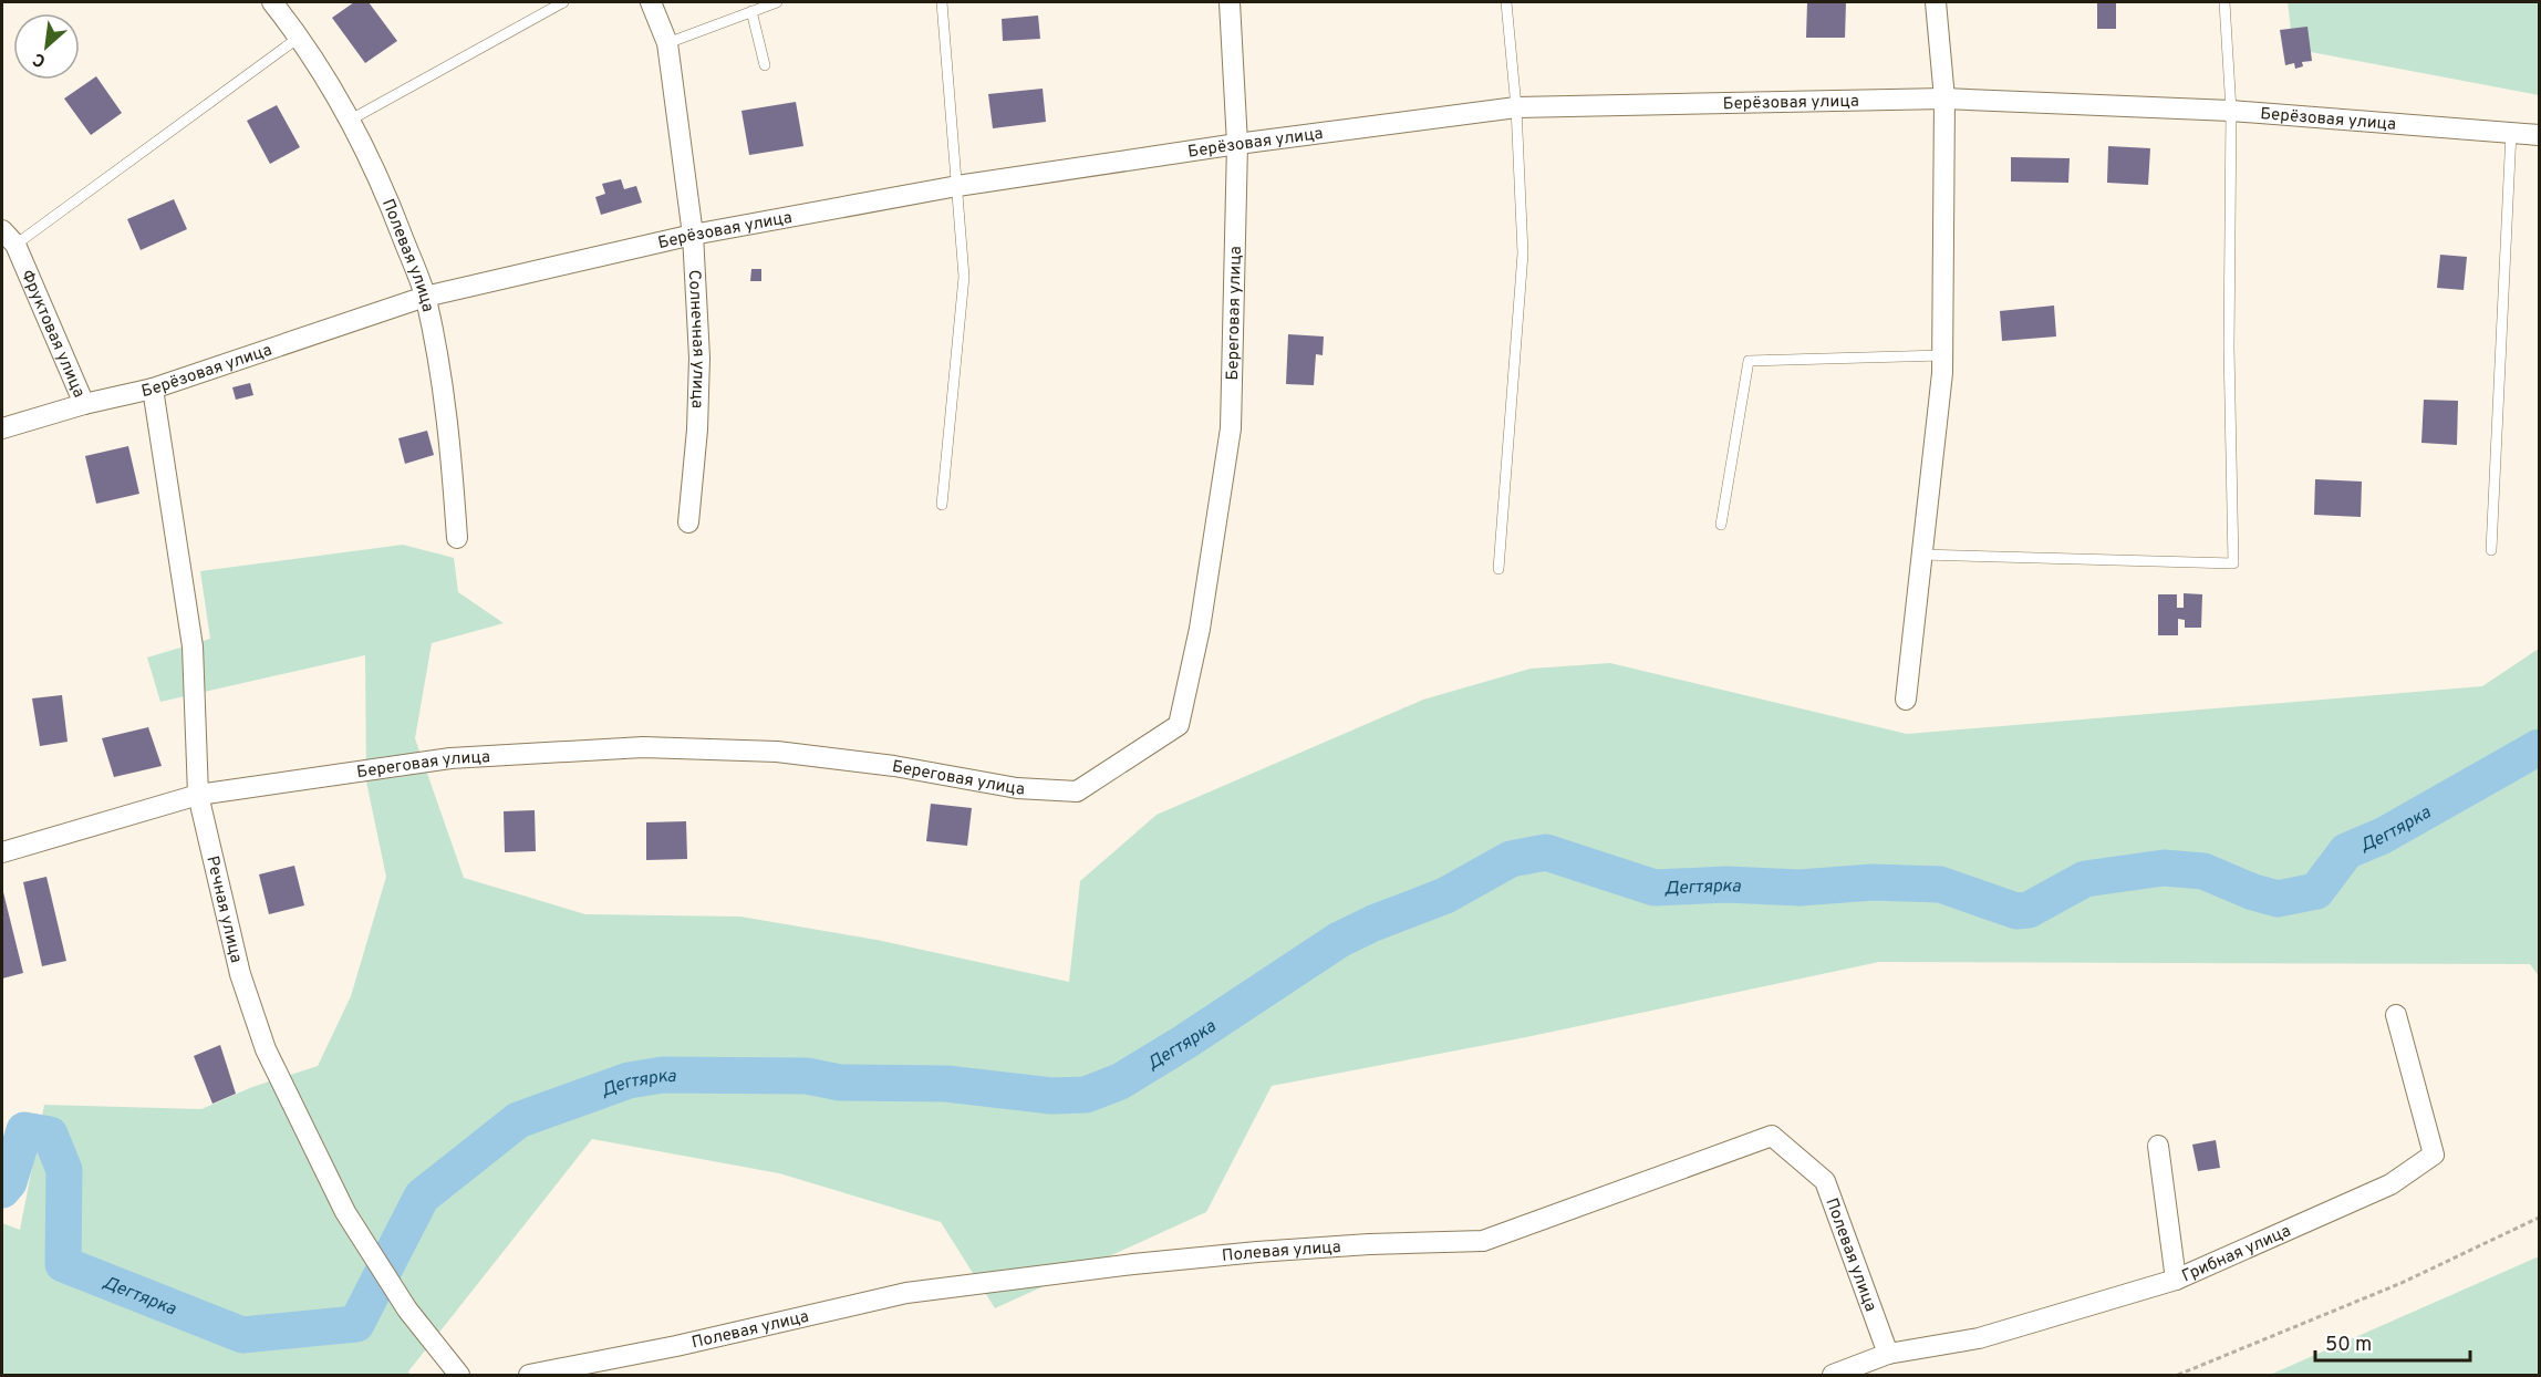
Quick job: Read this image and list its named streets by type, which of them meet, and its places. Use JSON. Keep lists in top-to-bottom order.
{
  "streets": {
    "street": [
      "Берёзовая улица",
      "Полевая улица",
      "Береговая улица",
      "Фруктовая улица",
      "Солнечная улица",
      "Речная улица",
      "Грибная улица"
    ]
  },
  "crossings": [
    ["Берёзовая улица", "Полевая улица"],
    ["Берёзовая улица", "Береговая улица"],
    ["Берёзовая улица", "Фруктовая улица"],
    ["Берёзовая улица", "Солнечная улица"],
    ["Берёзовая улица", "Речная улица"],
    ["Полевая улица", "Грибная улица"],
    ["Береговая улица", "Речная улица"]
  ],
  "water": ["Дегтярка"],
  "scale_bar": "50 m",
  "north": "bottom left"
}
